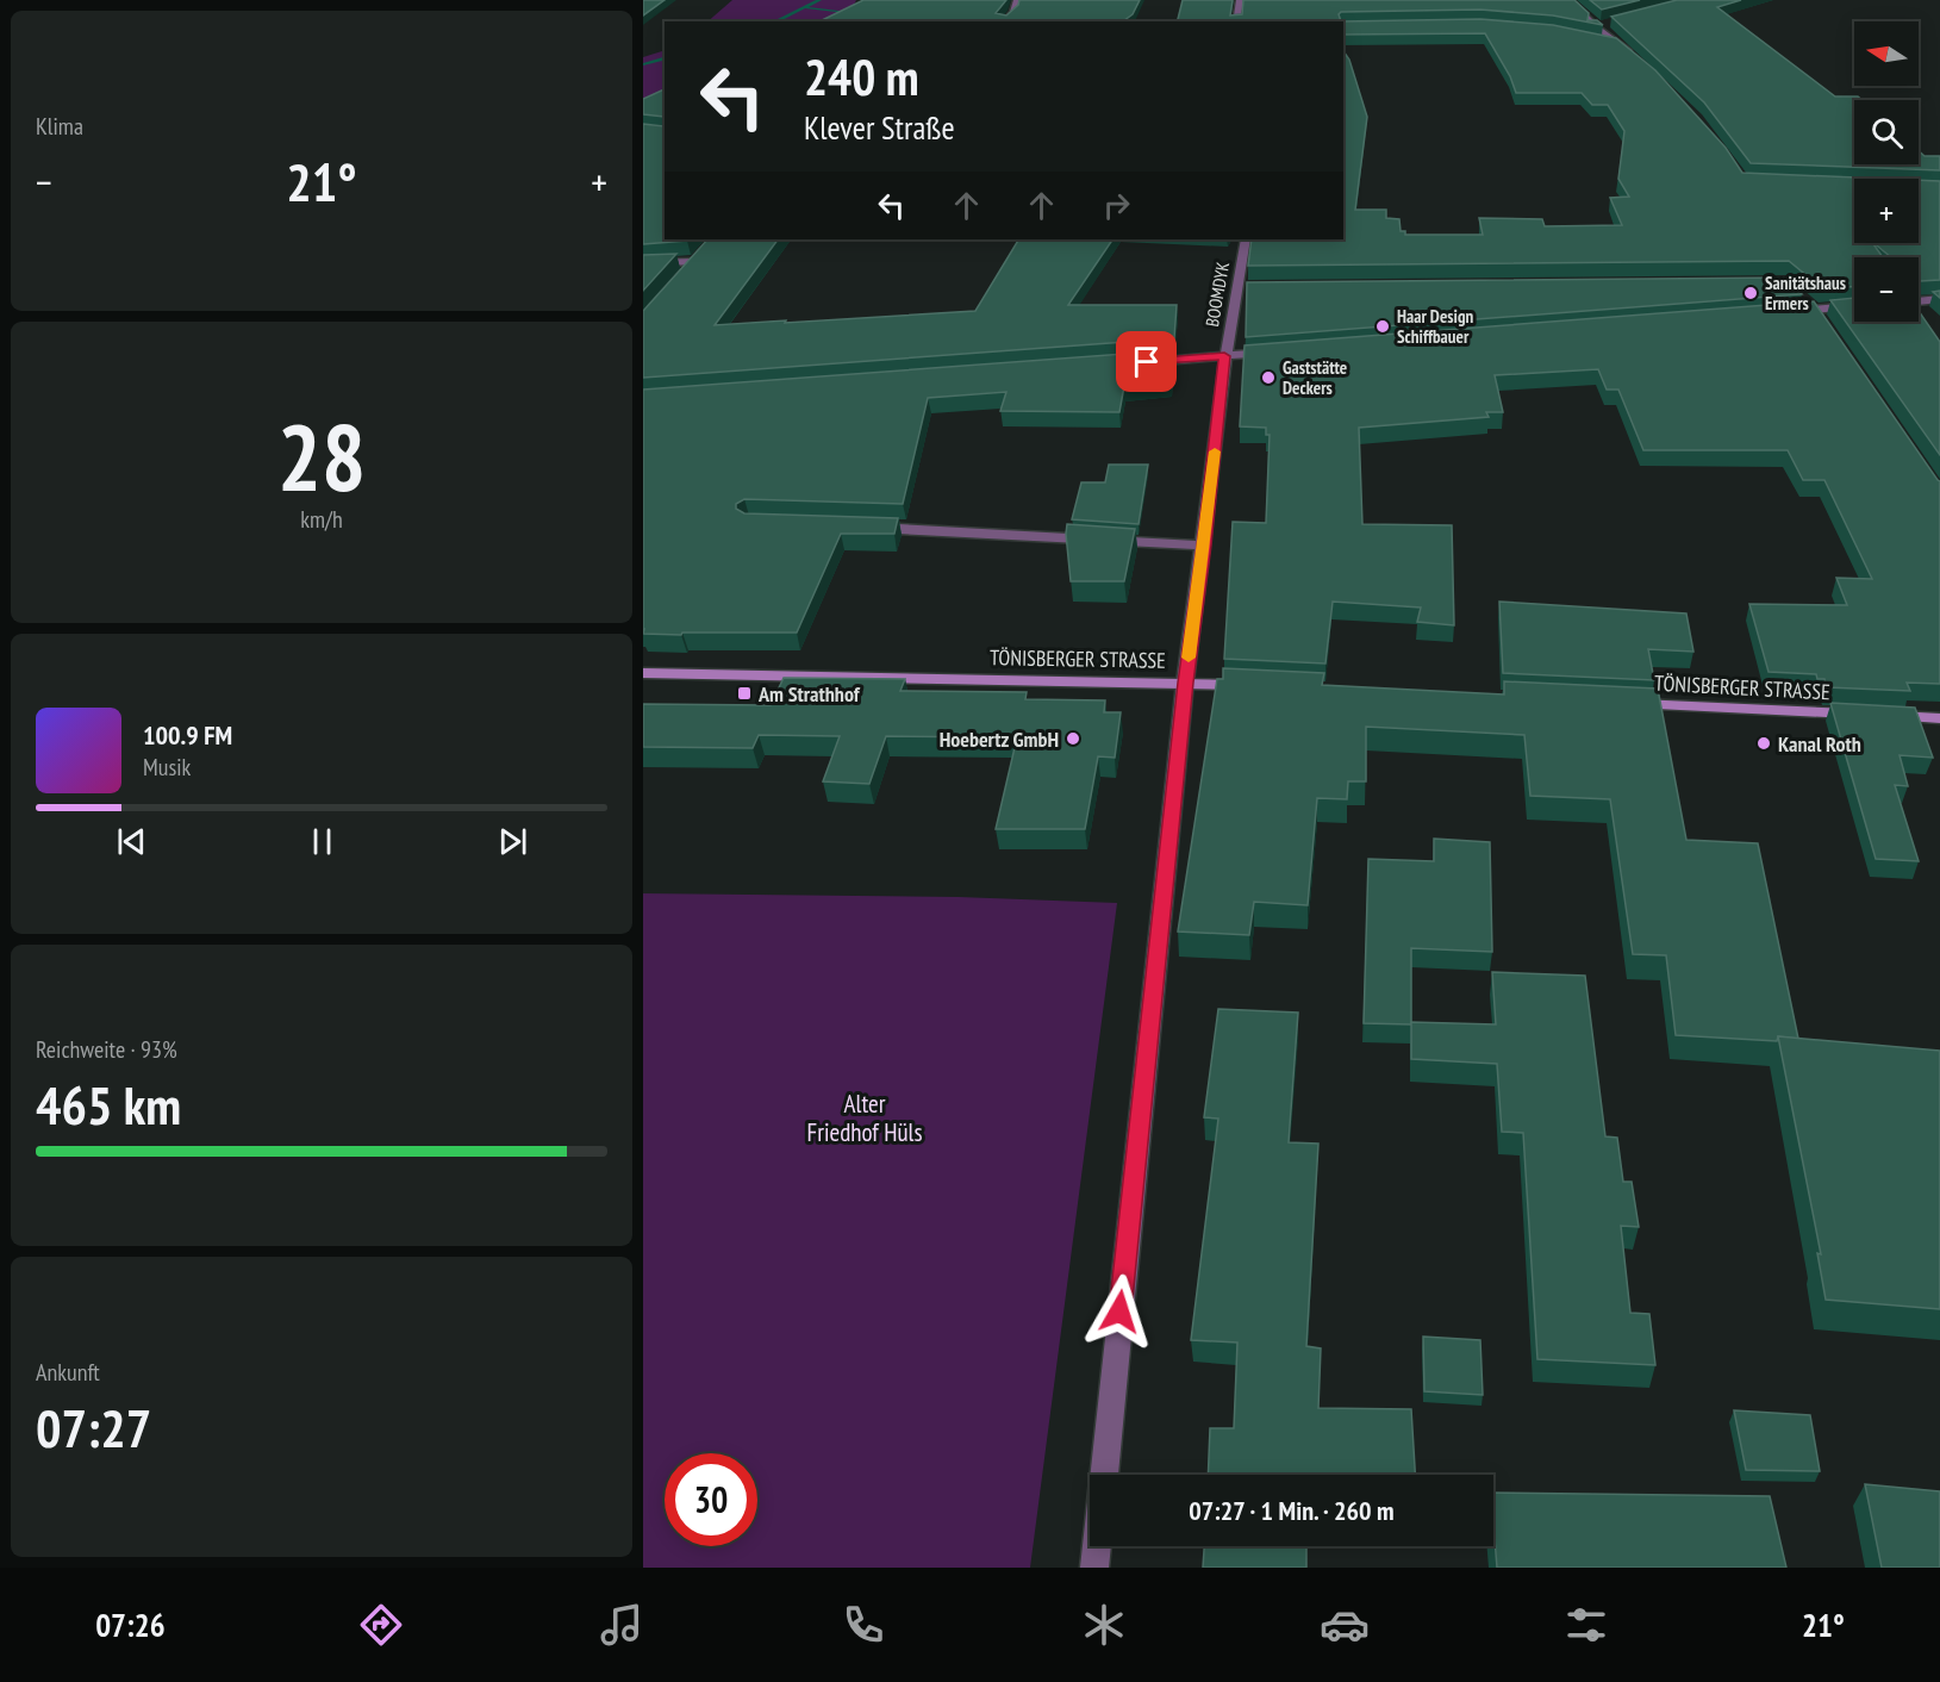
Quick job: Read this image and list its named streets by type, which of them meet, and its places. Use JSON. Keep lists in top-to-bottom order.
{
  "streets": {
    "street": ["BOOMDYK", "TÖNISBERGER STRASSE"]
  },
  "parks": ["Alter Friedhof Hüls"],
  "places": {
    "other": [
      "Sanitätshaus Ermers",
      "Haar Design Schiffbauer",
      "Gaststätte Deckers",
      "Hoebertz GmbH",
      "Kanal Roth"
    ],
    "transit": ["Am Strathhof"]
  },
  "north": "left",
  "page": {
    "tile": [
      "Klima",
      ["28", "km/h"],
      ["Reichweite · 93%", "465 km"],
      ["Ankunft", "07:27"]
    ],
    "map_buttons": ["+", "−"],
    "turn": ["240 m", "Klever Straße"],
    "heat": ["−", "21°", "+"],
    "song": ["100.9 FM", "Musik"],
    "limit": "30",
    "trip": "07:27 · 1 Min. · 260 m",
    "tabs": ["07:26", "21°"]
  }
}
